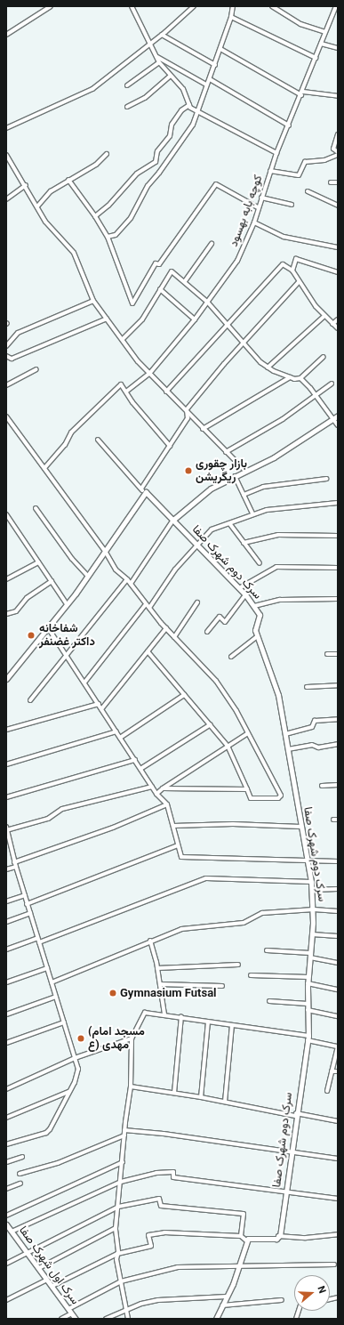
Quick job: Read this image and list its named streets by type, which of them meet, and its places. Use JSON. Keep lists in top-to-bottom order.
{
  "streets": {
    "street": ["کوچه بابه بهسود", "سرک دوم شهرک صفا", "سرک اول شهرک صفا"]
  },
  "places": [
    "بازار چقوری ریگریشن",
    "شفاخانه داکتر غضنفر",
    "Gymnasium Futsal",
    "(مسجد امام مهدی (ع"
  ],
  "north": "right"
}
